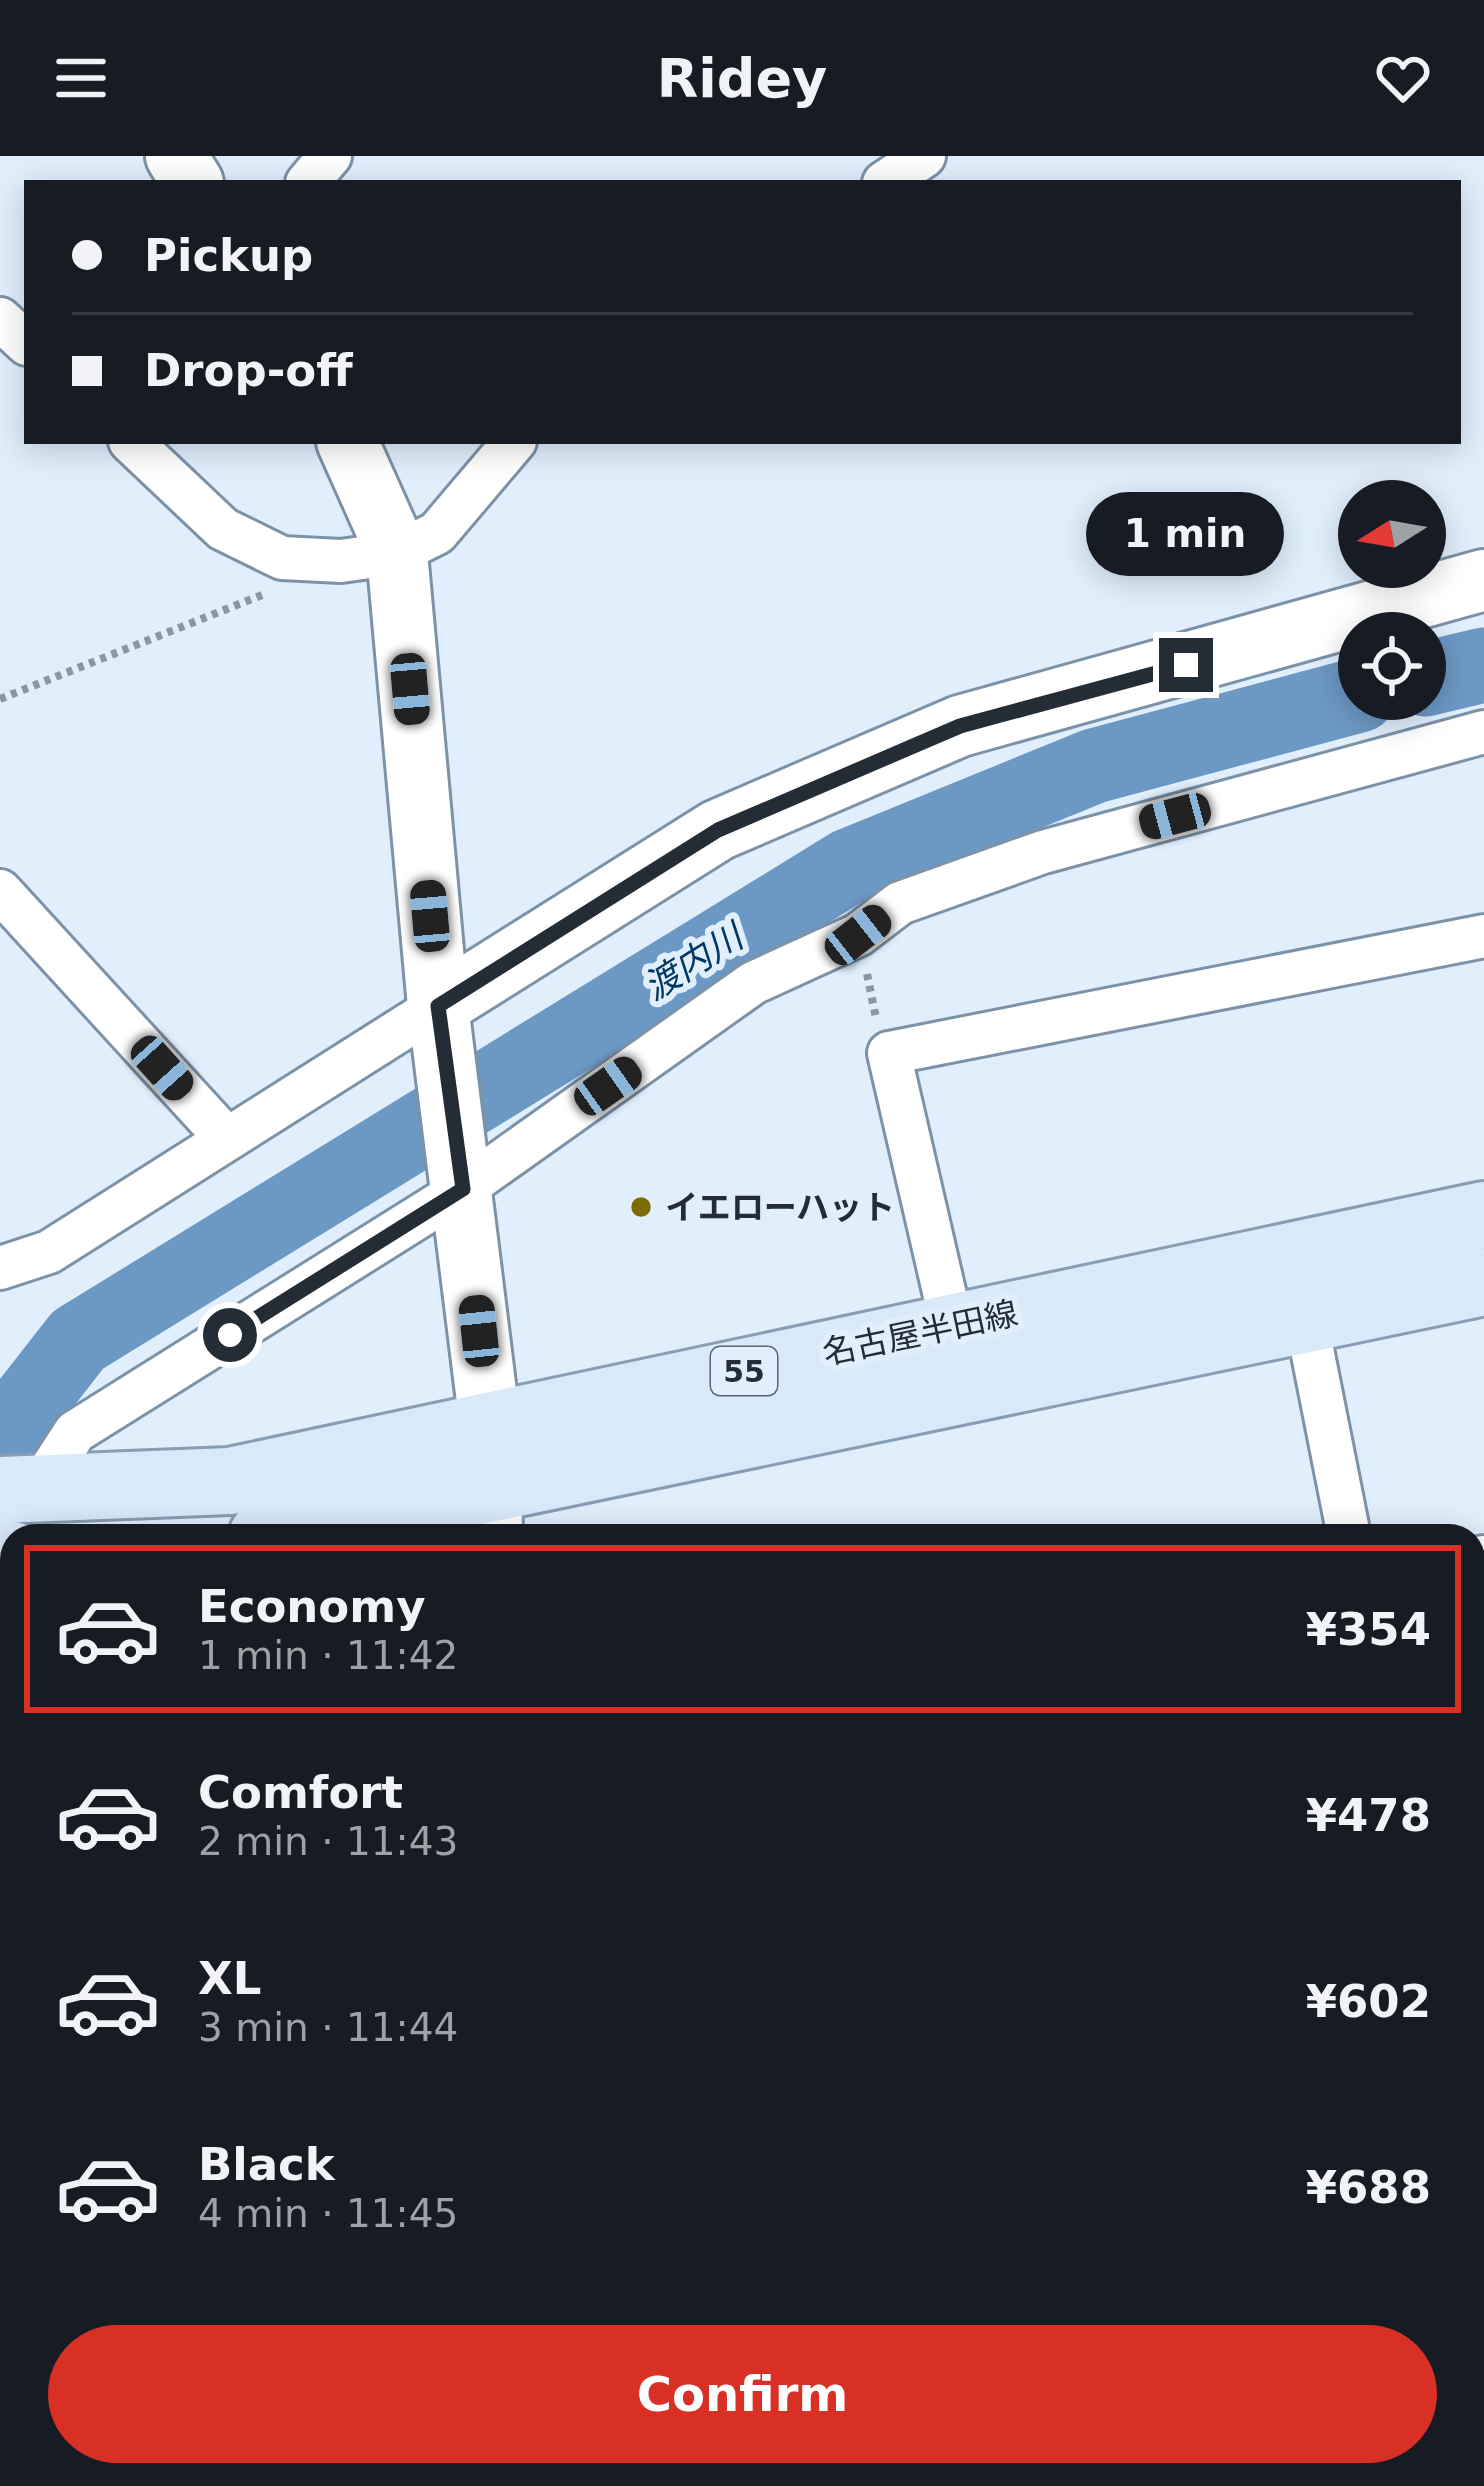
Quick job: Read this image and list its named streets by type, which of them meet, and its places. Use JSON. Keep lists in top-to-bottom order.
{
  "streets": {
    "main road": ["名古屋半田線", "55"]
  },
  "water": ["渡内川"],
  "places": ["イエローハット"],
  "north": "left",
  "page": {
    "header": "Ridey",
    "banner": ["Pickup", "Drop-off"],
    "bubble": "1 min",
    "list": [
      {
        "name": "Economy",
        "note": "1 min · 11:42",
        "value": "¥354"
      },
      {
        "name": "Comfort",
        "note": "2 min · 11:43",
        "value": "¥478"
      },
      {
        "name": "XL",
        "note": "3 min · 11:44",
        "value": "¥602"
      },
      {
        "name": "Black",
        "note": "4 min · 11:45",
        "value": "¥688"
      }
    ],
    "buttons": "Confirm"
  }
}
